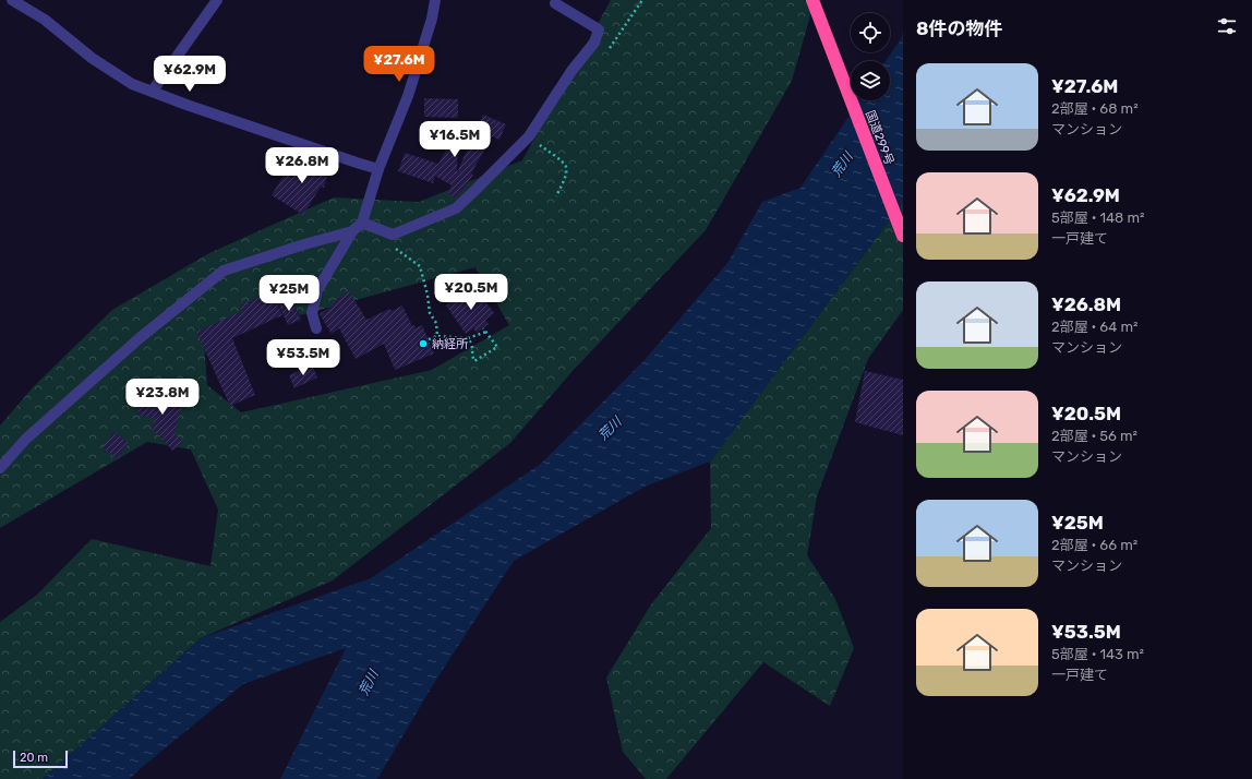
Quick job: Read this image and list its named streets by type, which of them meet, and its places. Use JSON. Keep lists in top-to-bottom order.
{
  "streets": {
    "highway": ["国道299号"]
  },
  "water": ["荒川"],
  "places": ["納経所"],
  "scale_bar": "20 m",
  "page": {
    "heading": "8件の物件",
    "price": [
      "¥27.6M",
      "¥62.9M",
      "¥16.5M",
      "¥26.8M",
      "¥20.5M",
      "¥25M",
      "¥53.5M",
      "¥23.8M"
    ],
    "list": [
      {
        "name": "¥27.6M",
        "note": "2部屋 · 68 m² · マンション"
      },
      {
        "name": "¥62.9M",
        "note": "5部屋 · 148 m² · 一戸建て"
      },
      {
        "name": "¥26.8M",
        "note": "2部屋 · 64 m² · マンション"
      },
      {
        "name": "¥20.5M",
        "note": "2部屋 · 56 m² · マンション"
      },
      {
        "name": "¥25M",
        "note": "2部屋 · 66 m² · マンション"
      },
      {
        "name": "¥53.5M",
        "note": "5部屋 · 143 m² · 一戸建て"
      }
    ],
    "scale": "20 m"
  }
}
